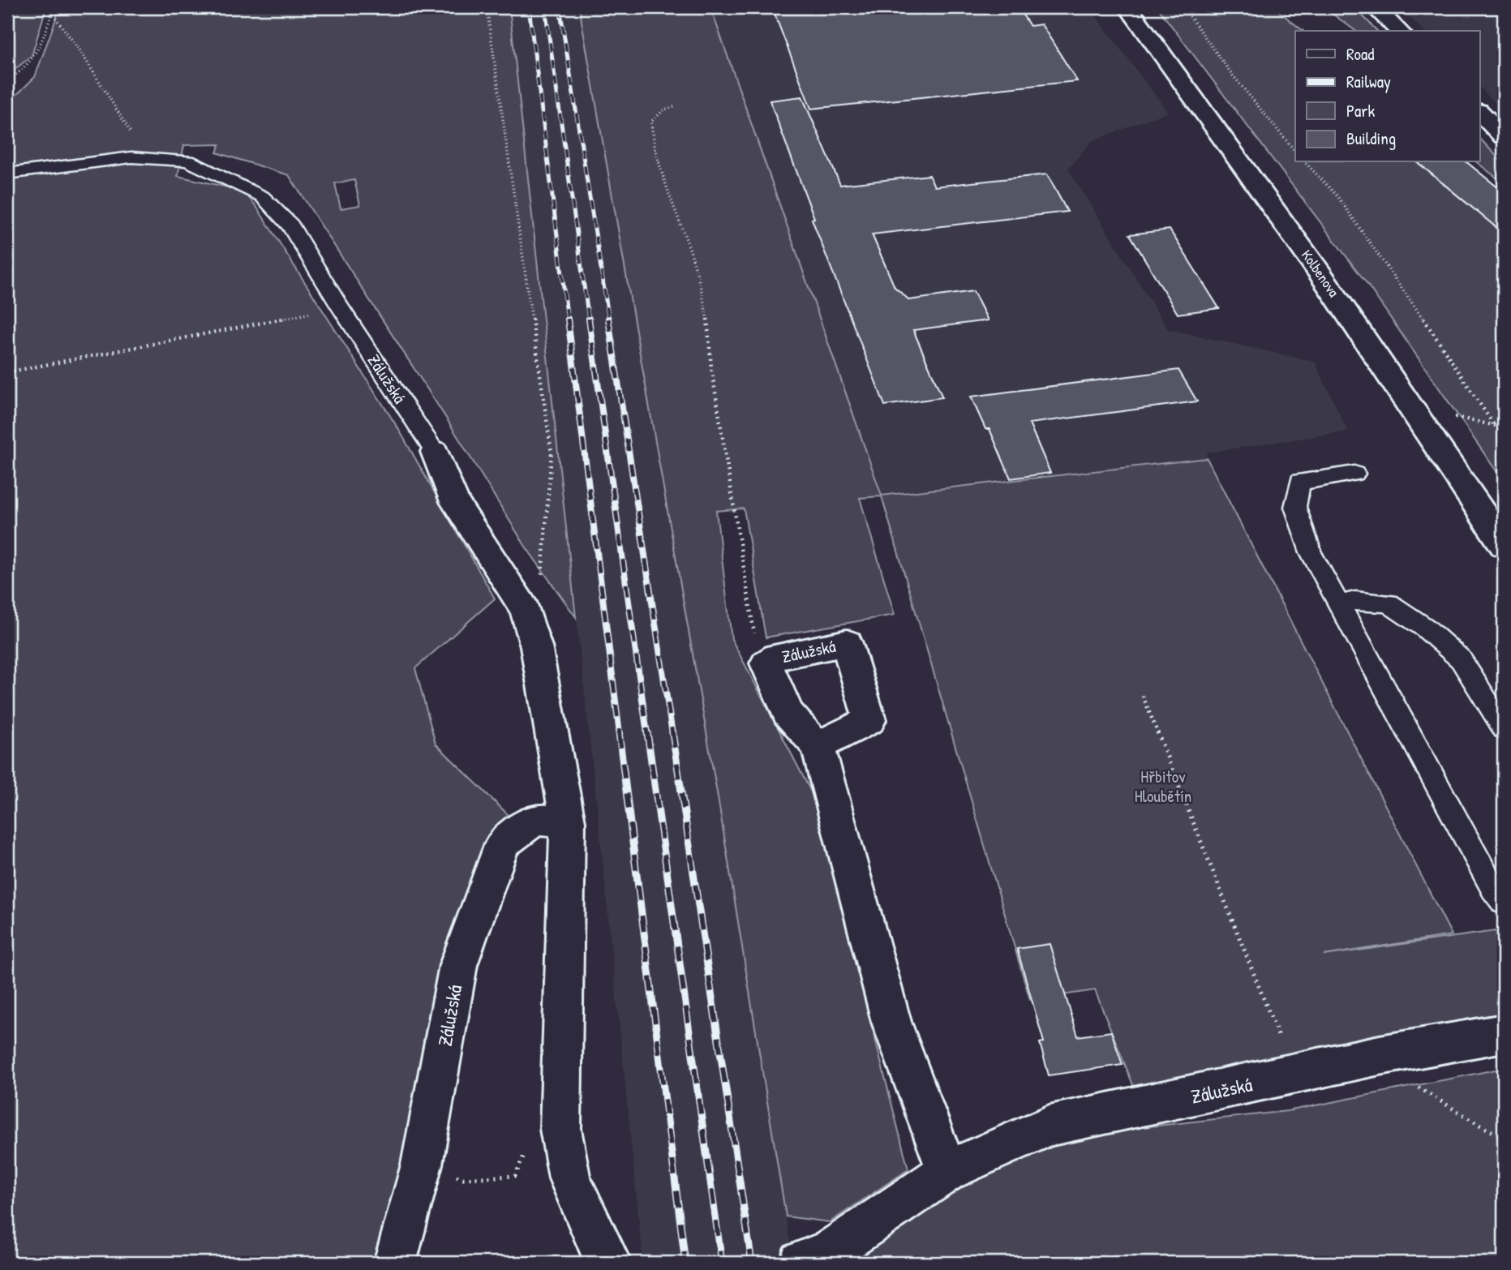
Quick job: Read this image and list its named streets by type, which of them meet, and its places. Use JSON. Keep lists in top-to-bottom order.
{
  "streets": {
    "street": ["Kolbenova", "Zálužská"]
  },
  "parks": ["Hřbitov Hloubětín"],
  "legend": [
    "Road",
    "Railway",
    "Park",
    "Building"
  ]
}
